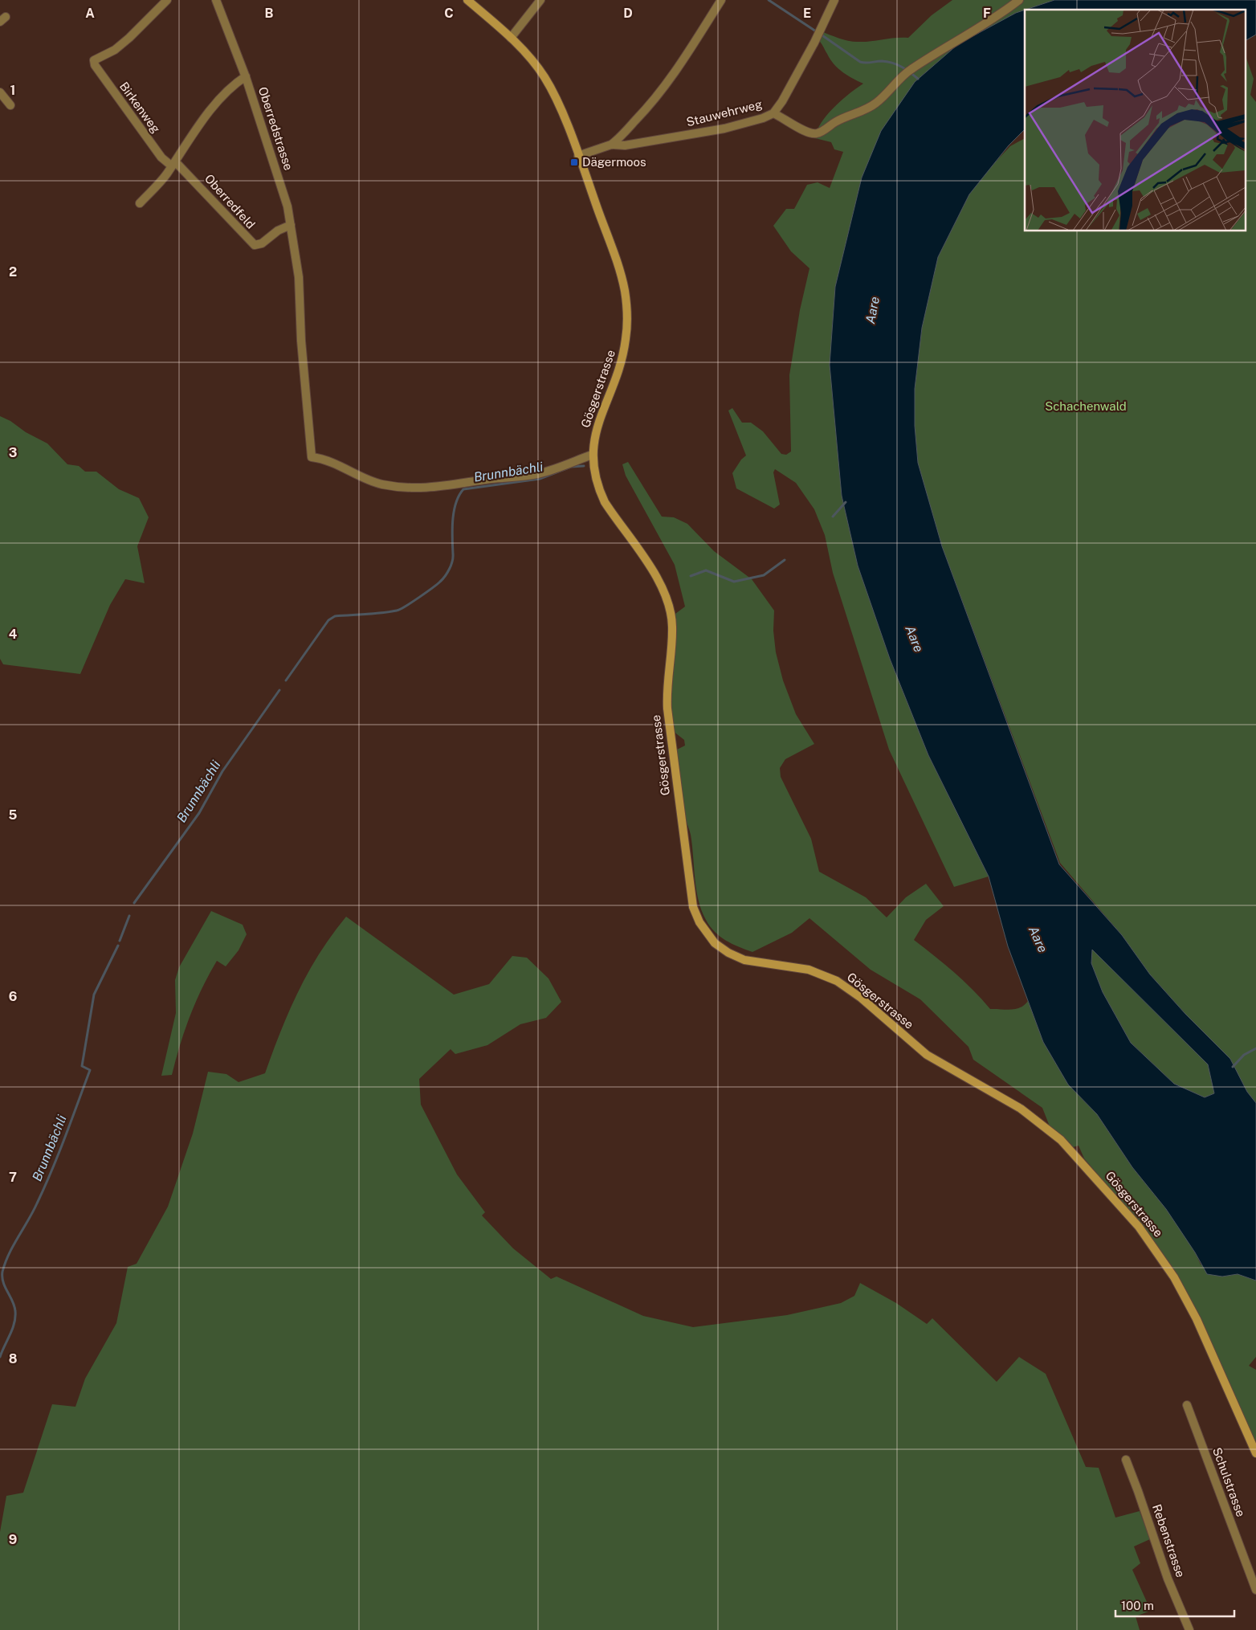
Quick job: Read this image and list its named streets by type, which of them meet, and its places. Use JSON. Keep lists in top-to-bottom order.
{
  "streets": {
    "main road": ["Gösgerstrasse"],
    "street": [
      "Birkenweg",
      "Stauwehrweg",
      "Oberredstrasse",
      "Oberredfeld",
      "Schulstrasse",
      "Rebenstrasse"
    ]
  },
  "crossings": [
    ["Birkenweg", "Oberredfeld"],
    ["Stauwehrweg", "Gösgerstrasse"],
    ["Oberredstrasse", "Oberredfeld"],
    ["Oberredstrasse", "Gösgerstrasse"]
  ],
  "water": ["Aare", "Brunnbächli"],
  "parks": ["Schachenwald"],
  "places": {
    "transit": ["Dägermoos"]
  },
  "scale_bar": "100 m",
  "grid": {
    "columns": [
      "A",
      "B",
      "C",
      "D",
      "E",
      "F"
    ],
    "rows": [
      "1",
      "2",
      "3",
      "4",
      "5",
      "6",
      "7",
      "8",
      "9"
    ]
  }
}
